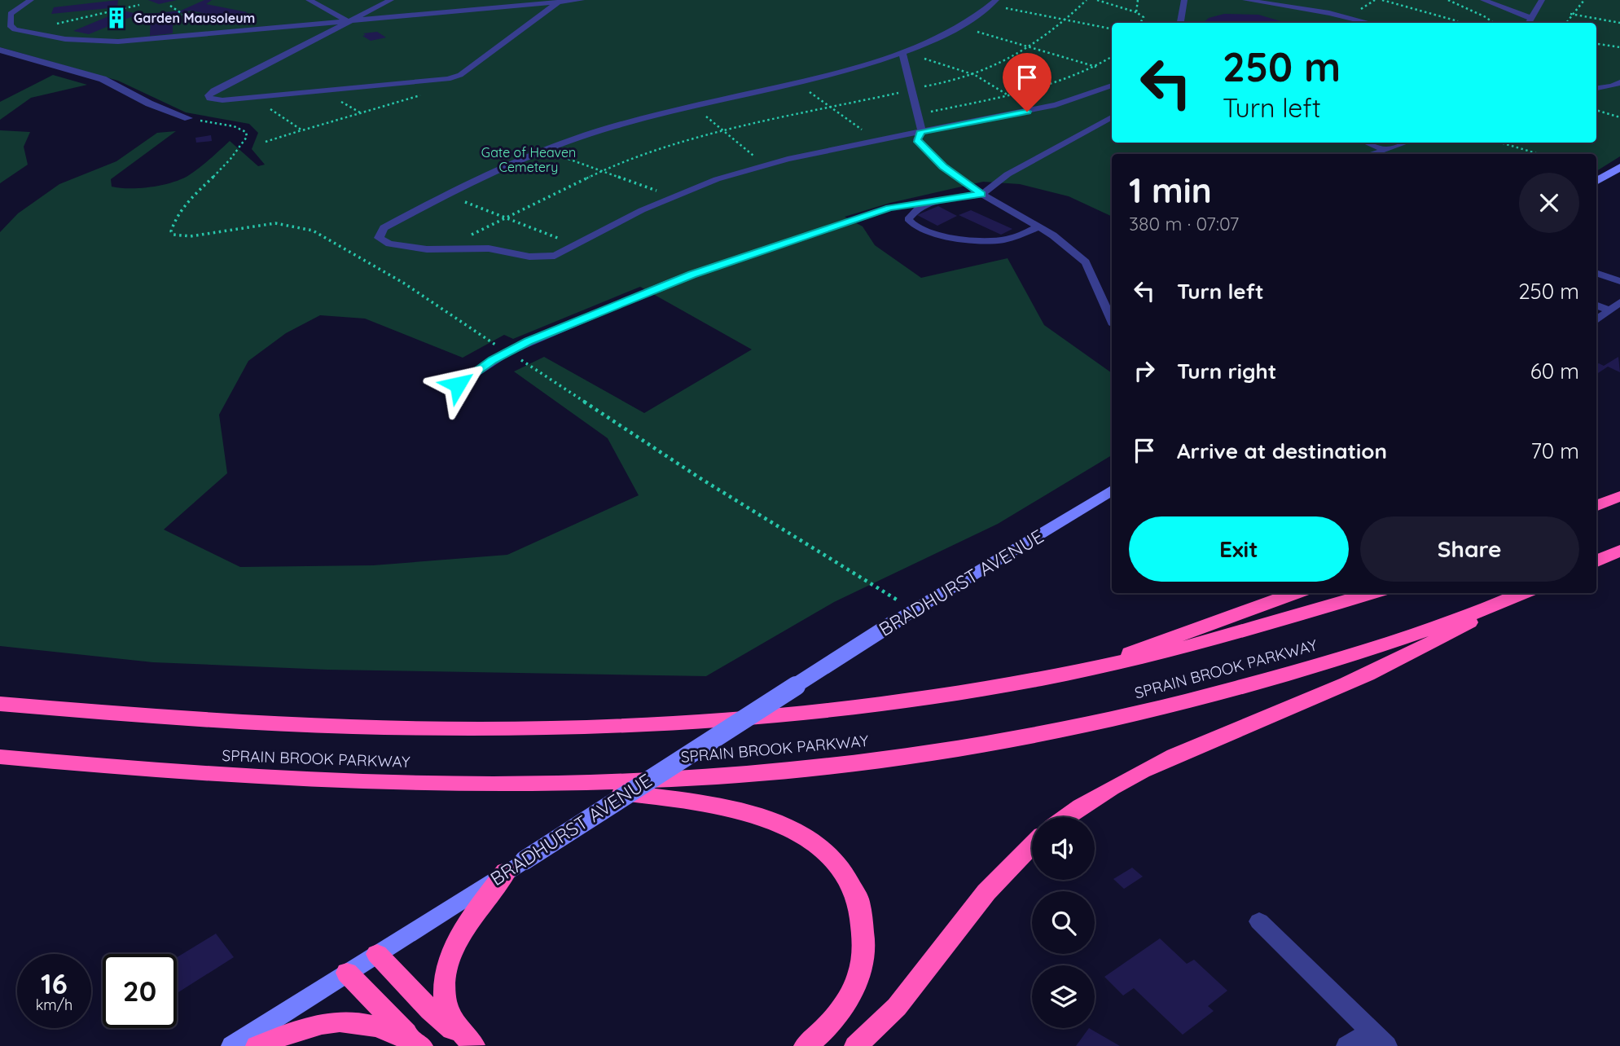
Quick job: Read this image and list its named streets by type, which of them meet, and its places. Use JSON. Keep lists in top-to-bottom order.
{
  "streets": {
    "highway": ["SPRAIN BROOK PARKWAY"],
    "main road": ["BRADHURST AVENUE"]
  },
  "parks": ["Gate of Heaven Cemetery"],
  "places": {
    "building": ["Garden Mausoleum"]
  },
  "page": {
    "turn": ["250 m", "Turn left"],
    "heading": ["1 min", "380 m · 07:07"],
    "list": [
      {
        "name": "Turn left",
        "value": "250 m"
      },
      {
        "name": "Turn right",
        "value": "60 m"
      },
      {
        "name": "Arrive at destination",
        "value": "70 m"
      }
    ],
    "buttons": ["Exit", "Share"],
    "speed": "16 km/h",
    "limit": "20"
  }
}
